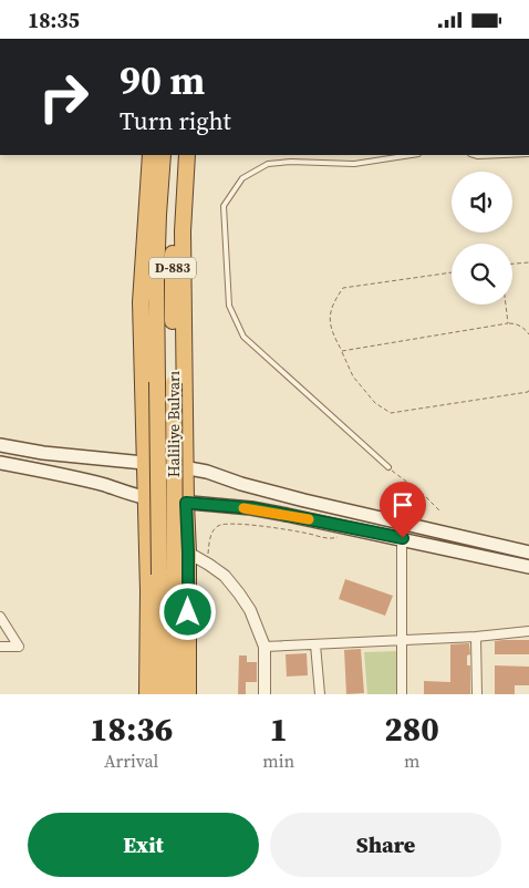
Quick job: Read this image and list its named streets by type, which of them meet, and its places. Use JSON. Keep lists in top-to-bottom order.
{
  "streets": {
    "highway": ["D-883", "Haliliye Bulvarı"]
  },
  "page": {
    "status": "18:35",
    "turn": ["90 m", "Turn right"],
    "eta": [
      "18:36",
      "Arrival",
      "1",
      "min",
      "280",
      "m"
    ],
    "buttons": ["Exit", "Share"]
  }
}
